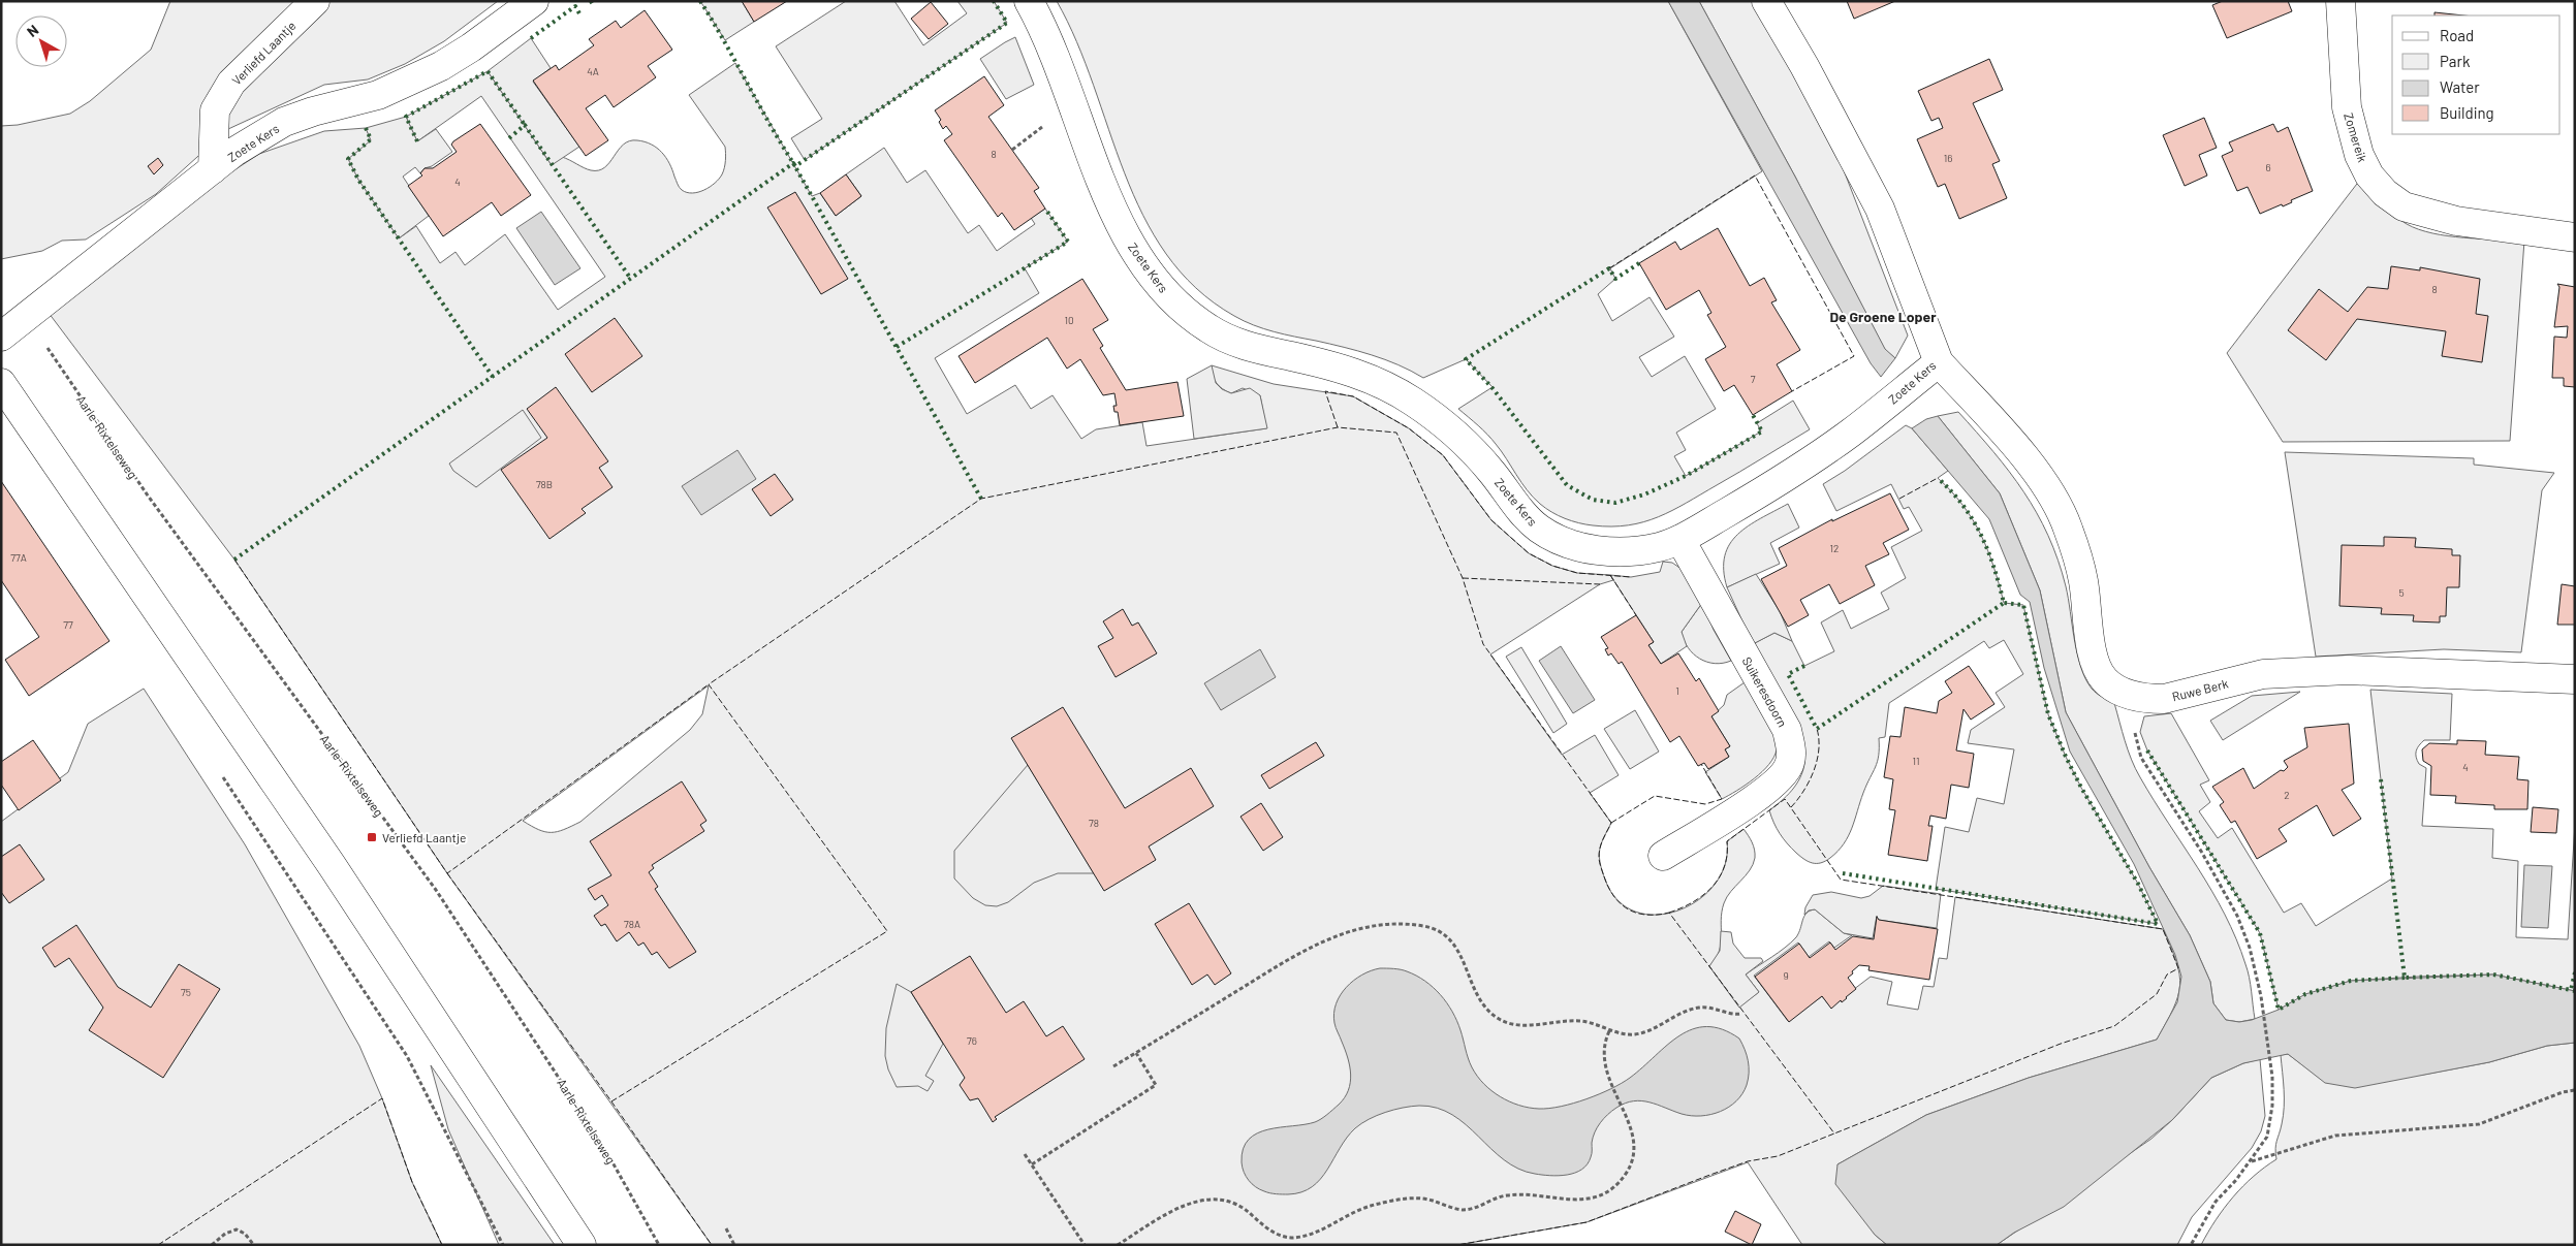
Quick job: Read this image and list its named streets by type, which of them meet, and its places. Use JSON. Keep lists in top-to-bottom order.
{
  "streets": {
    "street": [
      "Verliefd Laantje",
      "Zomereik",
      "Zoete Kers",
      "Ruwe Berk",
      "Suikeresdoorn"
    ],
    "path": ["Aarle-Rixtelseweg"]
  },
  "crossings": [
    ["Verliefd Laantje", "Zoete Kers"],
    ["Zoete Kers", "Aarle-Rixtelseweg"],
    ["Zoete Kers", "Ruwe Berk"],
    ["Zoete Kers", "Suikeresdoorn"]
  ],
  "districts": ["De Groene Loper"],
  "places": {
    "transit": ["Verliefd Laantje"]
  },
  "house_numbers": [
    "4A",
    "8",
    "16",
    "6",
    "4",
    "8",
    "10",
    "7",
    "78B",
    "12",
    "77A",
    "5",
    "77",
    "1",
    "11",
    "4",
    "2",
    "78",
    "78A",
    "9",
    "75",
    "76"
  ],
  "legend": [
    "Road",
    "Park",
    "Water",
    "Building"
  ],
  "north": "top left"
}
